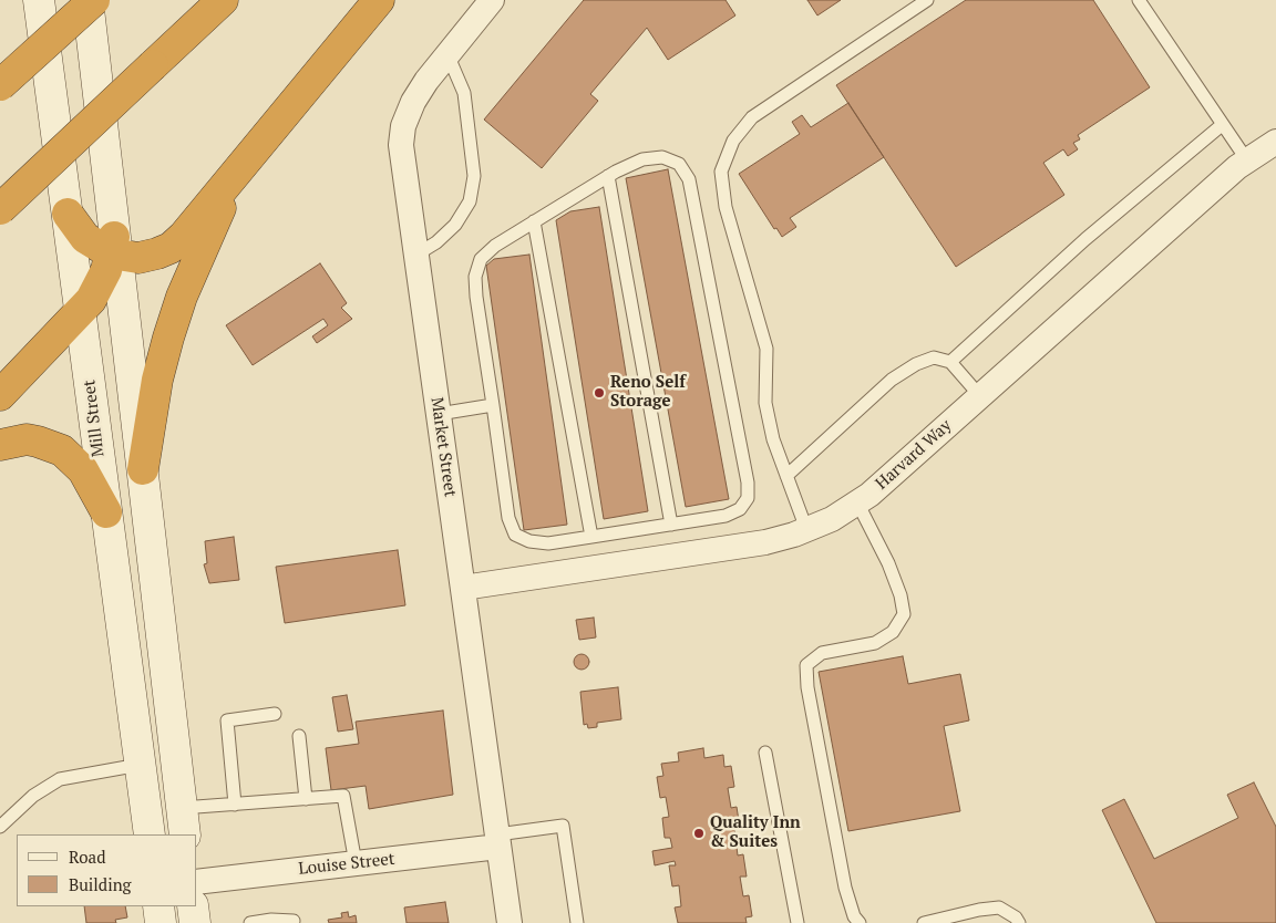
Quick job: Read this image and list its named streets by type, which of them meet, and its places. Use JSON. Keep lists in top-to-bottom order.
{
  "streets": {
    "main road": ["Mill Street"],
    "street": ["Market Street", "Harvard Way", "Louise Street"]
  },
  "crossings": [
    ["Market Street", "Harvard Way"],
    ["Market Street", "Louise Street"]
  ],
  "places": ["Reno Self Storage", "Quality Inn & Suites"],
  "legend": ["Road", "Building"]
}
